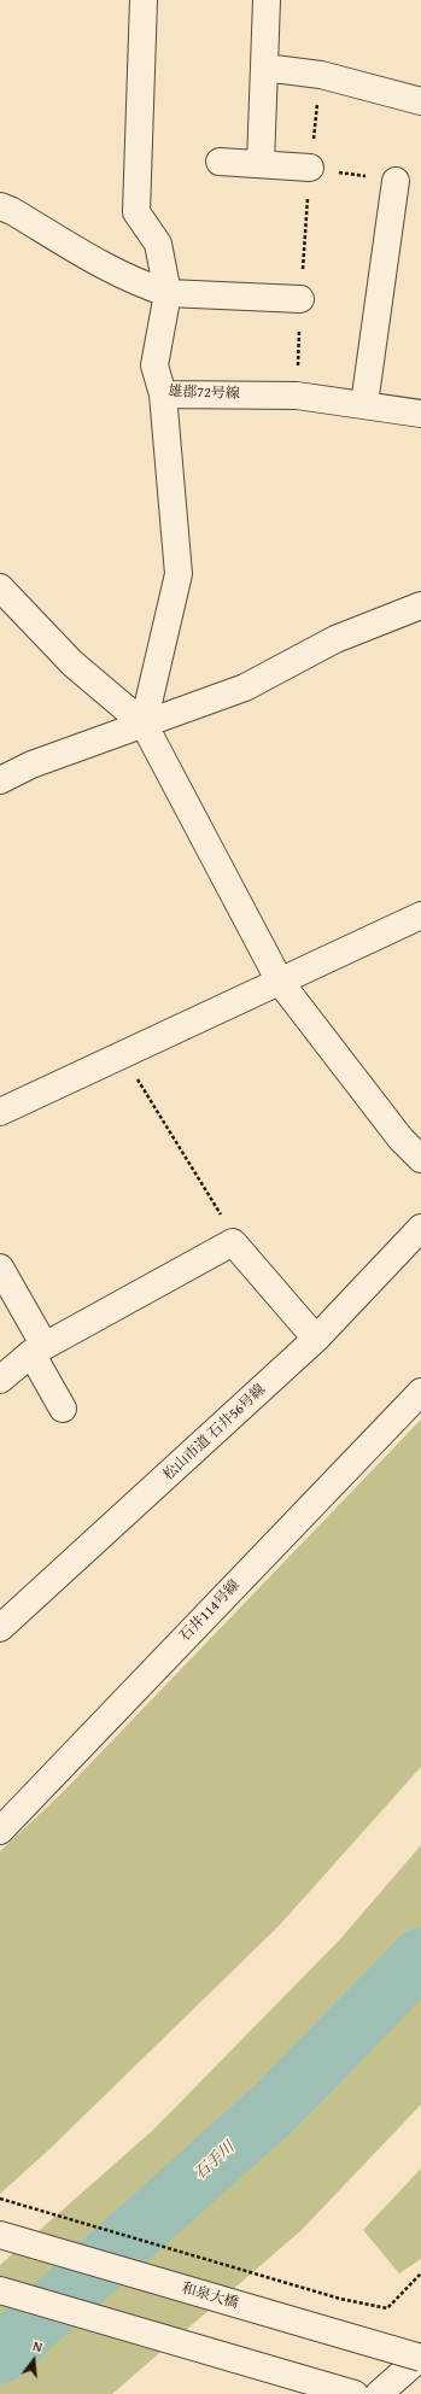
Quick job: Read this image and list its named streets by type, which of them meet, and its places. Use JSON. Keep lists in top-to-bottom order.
{
  "streets": {
    "street": [
      "雄郡72号線",
      "松山市道 石井56号線",
      "石井114号線",
      "和泉大橋"
    ]
  },
  "water": ["石手川"],
  "north": "top"
}
